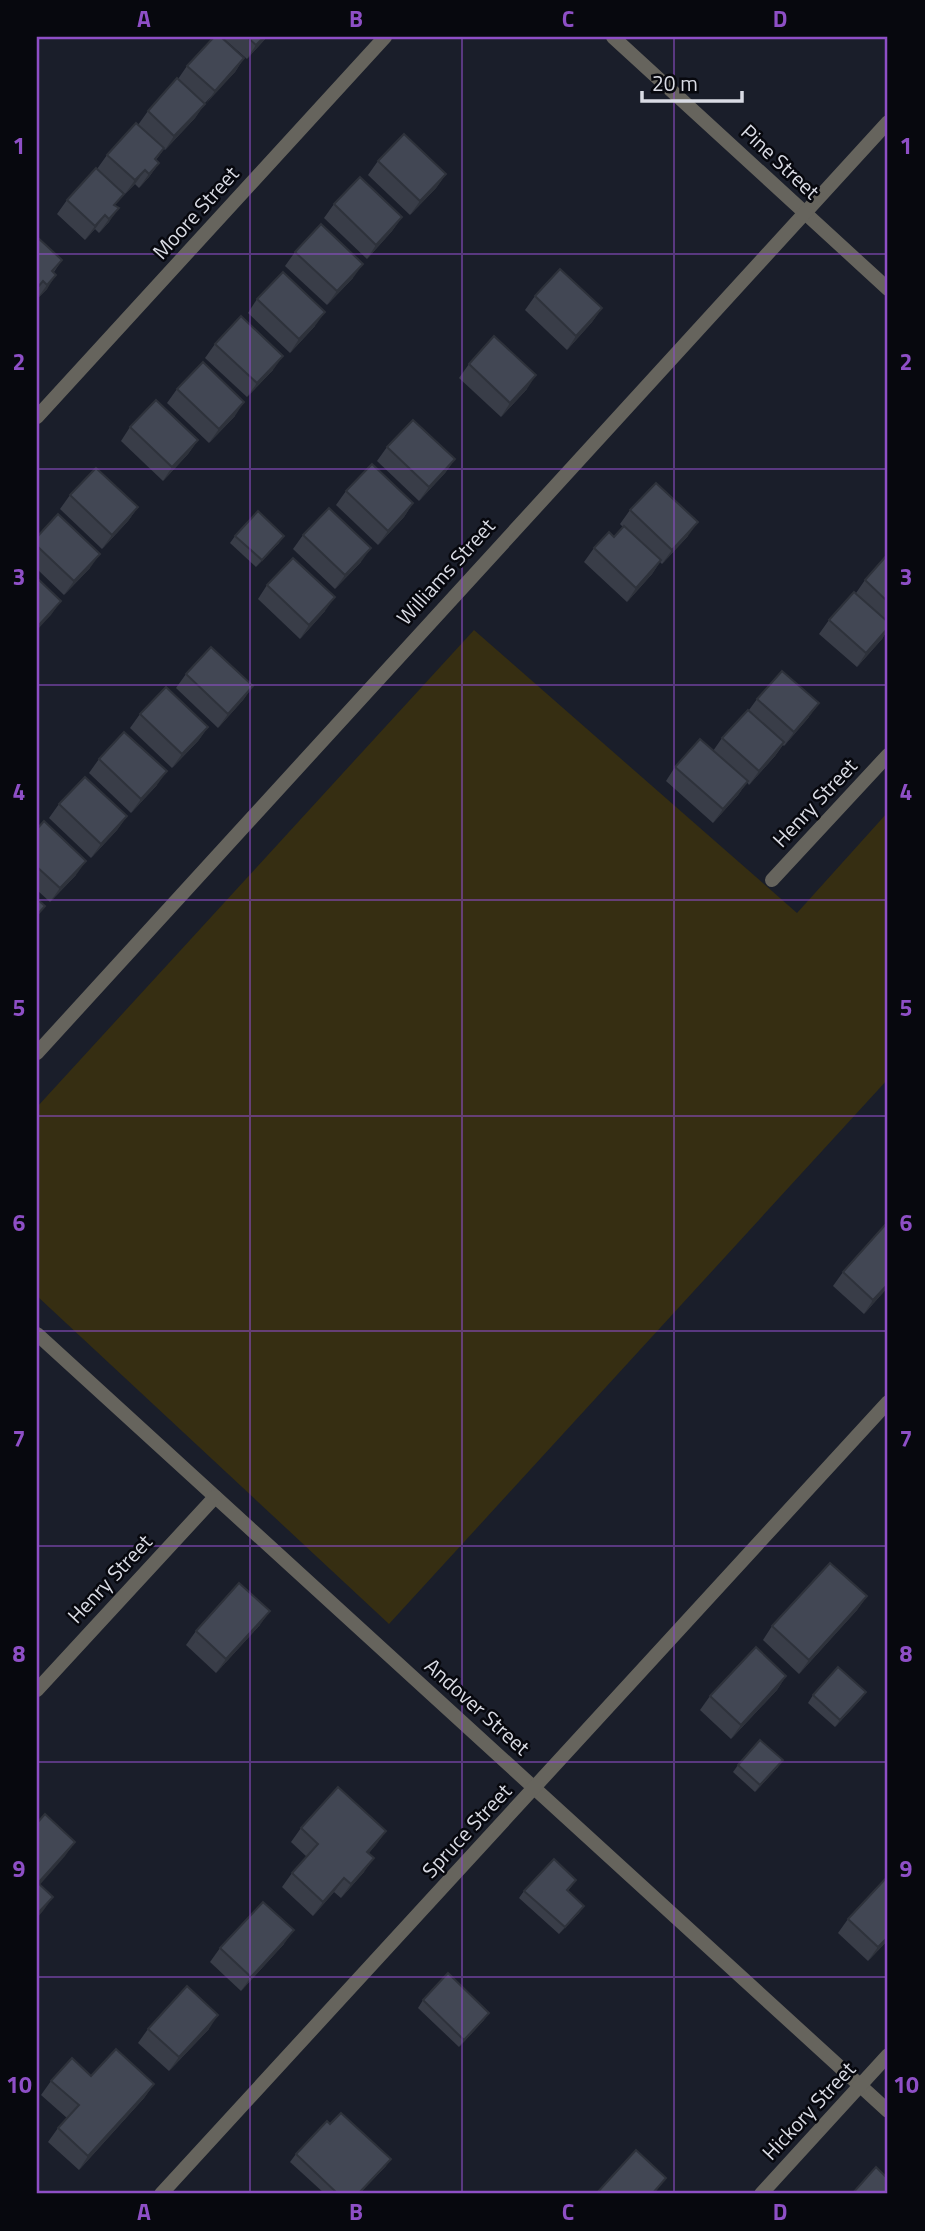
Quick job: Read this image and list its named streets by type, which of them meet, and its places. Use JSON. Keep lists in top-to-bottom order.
{
  "streets": {
    "street": [
      "Pine Street",
      "Moore Street",
      "Williams Street",
      "Henry Street",
      "Andover Street",
      "Spruce Street",
      "Hickory Street"
    ]
  },
  "crossings": [
    ["Pine Street", "Williams Street"],
    ["Henry Street", "Andover Street"],
    ["Andover Street", "Spruce Street"],
    ["Andover Street", "Hickory Street"]
  ],
  "scale_bar": "20 m",
  "grid": {
    "columns": [
      "A",
      "B",
      "C",
      "D"
    ],
    "rows": [
      "1",
      "2",
      "3",
      "4",
      "5",
      "6",
      "7",
      "8",
      "9",
      "10"
    ]
  }
}
